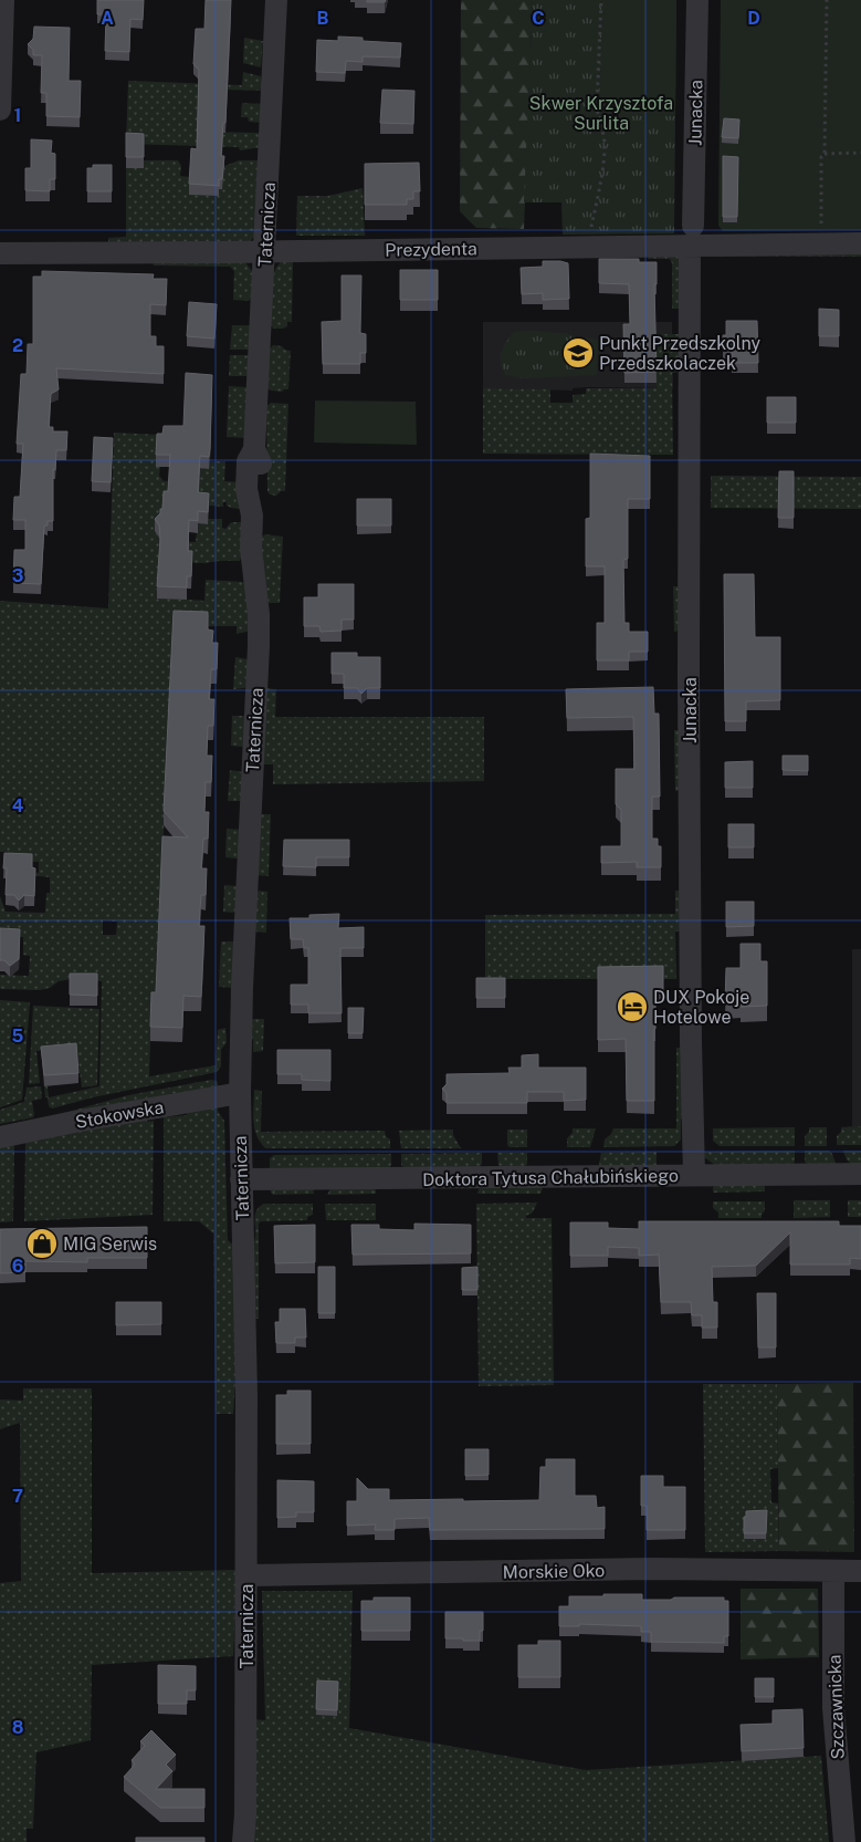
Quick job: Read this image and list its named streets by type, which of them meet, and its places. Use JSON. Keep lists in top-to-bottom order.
{
  "streets": {
    "street": [
      "Junacka",
      "Taternicza",
      "Prezydenta",
      "Stokowska",
      "Doktora Tytusa Chałubińskiego",
      "Morskie Oko",
      "Szczawnicka"
    ]
  },
  "crossings": [
    ["Junacka", "Prezydenta"],
    ["Junacka", "Doktora Tytusa Chałubińskiego"],
    ["Taternicza", "Prezydenta"],
    ["Taternicza", "Stokowska"],
    ["Taternicza", "Doktora Tytusa Chałubińskiego"],
    ["Taternicza", "Morskie Oko"],
    ["Morskie Oko", "Szczawnicka"]
  ],
  "parks": ["Skwer Krzysztofa Surlita"],
  "places": {
    "school or university": ["Punkt Przedszkolny Przedszkolaczek"],
    "hotel": ["DUX Pokoje Hotelowe"],
    "shop": ["MIG Serwis"]
  },
  "grid": {
    "columns": [
      "A",
      "B",
      "C",
      "D"
    ],
    "rows": [
      "1",
      "2",
      "3",
      "4",
      "5",
      "6",
      "7",
      "8"
    ]
  }
}
